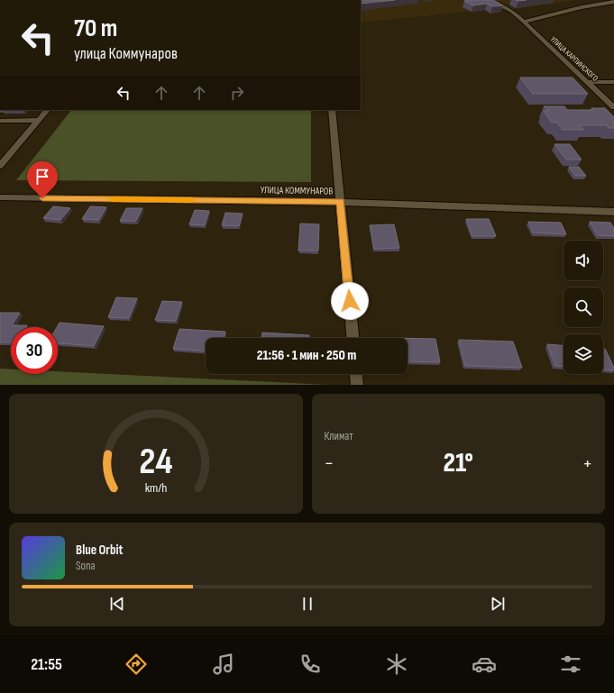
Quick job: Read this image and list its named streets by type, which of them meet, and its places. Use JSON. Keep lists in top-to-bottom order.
{
  "streets": {
    "street": ["УЛИЦА КАРПИНСКОГО", "УЛИЦА КОММУНАРОВ"]
  },
  "page": {
    "turn": ["70 m", "улица Коммунаров"],
    "limit": "30",
    "trip": "21:56 · 1 мин · 250 m",
    "tile": "Климат",
    "heat": ["−", "21°", "+"],
    "song": ["Blue Orbit", "Sona"],
    "tabs": "21:55",
    "gauge": ["24", "km/h"]
  }
}
